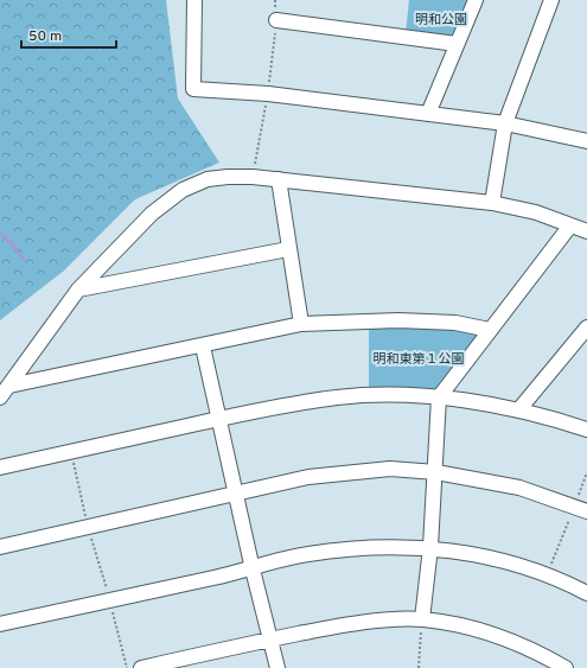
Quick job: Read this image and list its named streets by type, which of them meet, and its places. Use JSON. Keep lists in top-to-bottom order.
{
  "parks": ["明和公園", "明和東第１公園"],
  "scale_bar": "50 m"
}
